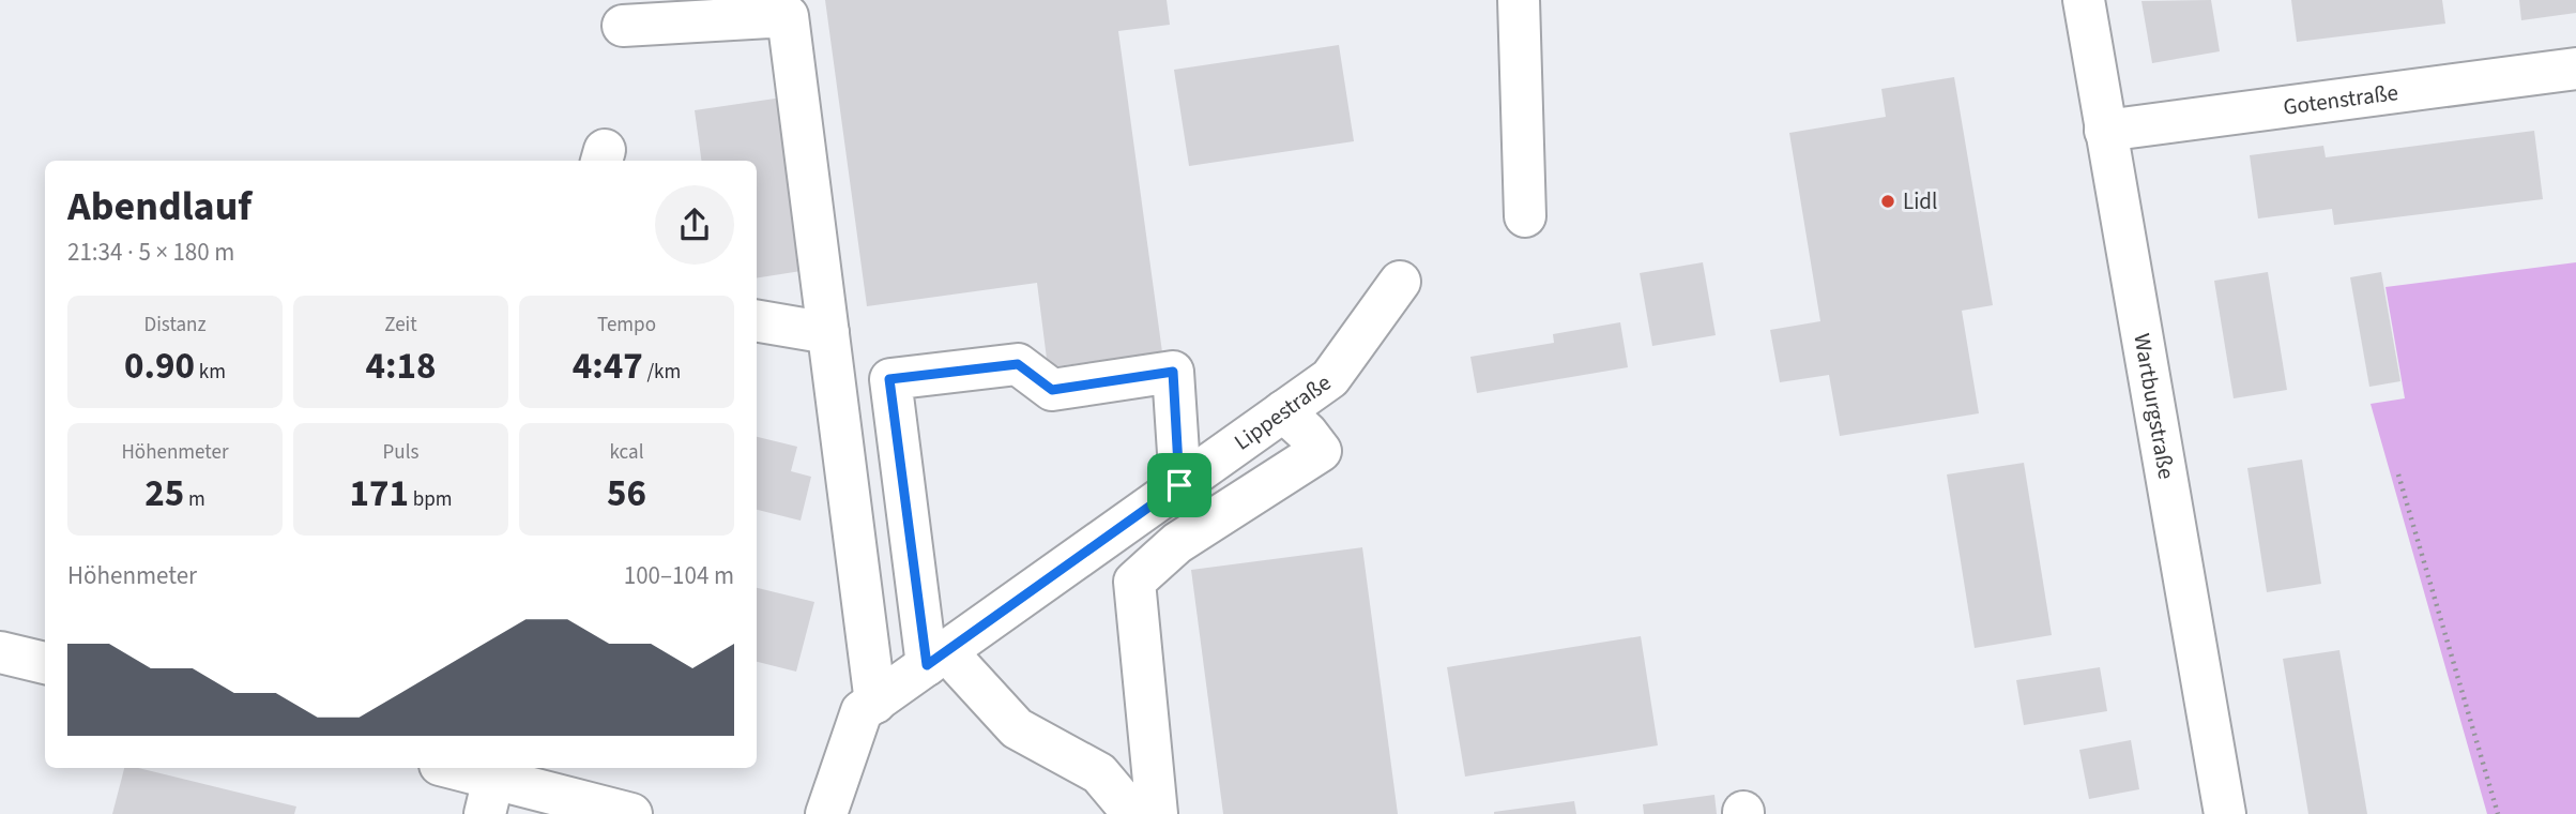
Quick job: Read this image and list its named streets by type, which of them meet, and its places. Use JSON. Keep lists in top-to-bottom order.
{
  "streets": {
    "street": ["Gotenstraße", "Wartburgstraße", "Lippestraße"]
  },
  "crossings": [
    ["Gotenstraße", "Wartburgstraße"]
  ],
  "places": ["Lidl"],
  "page": {
    "heading": ["Abendlauf", "21:34 · 5 × 180 m"],
    "stats": [
      ["Distanz", "0.90 km"],
      ["Zeit", "4:18"],
      ["Tempo", "4:47 /km"],
      ["Höhenmeter", "25 m"],
      ["Puls", "171 bpm"],
      ["kcal", "56"]
    ],
    "chart": ["Höhenmeter", "100–104 m"]
  }
}
